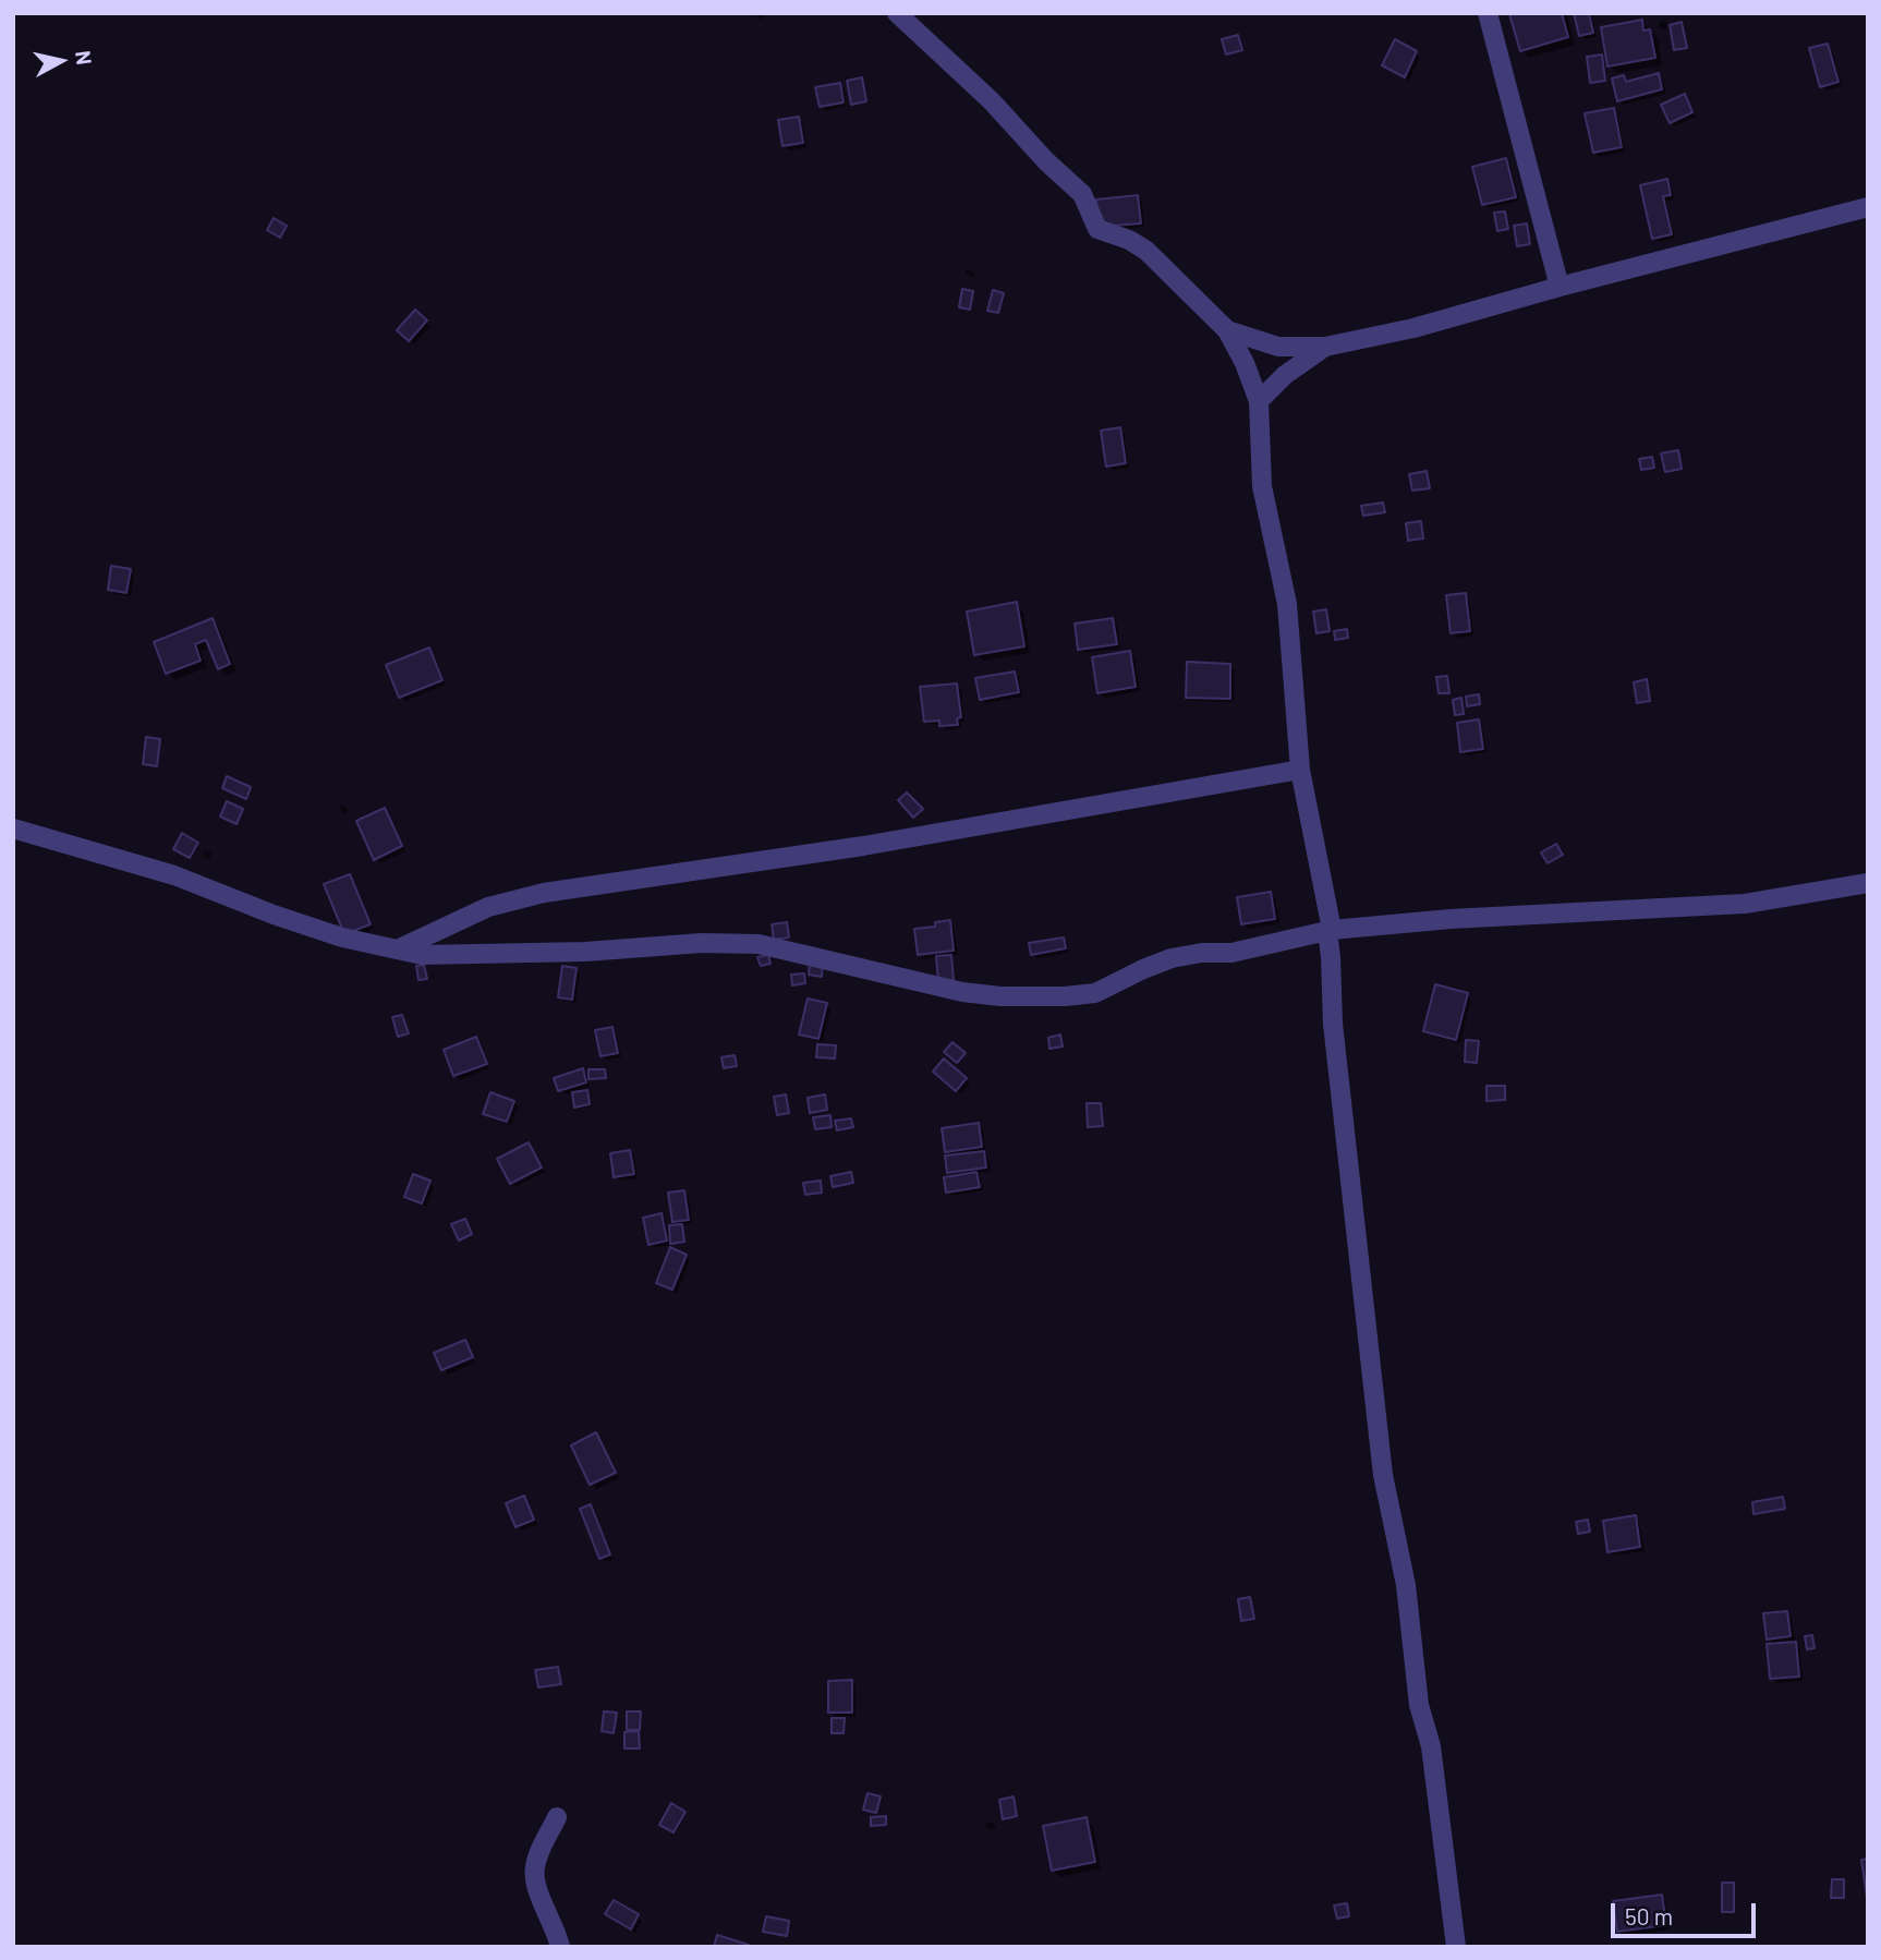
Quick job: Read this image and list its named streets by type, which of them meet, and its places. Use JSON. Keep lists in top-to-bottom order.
{
  "scale_bar": "50 m",
  "north": "right"
}
